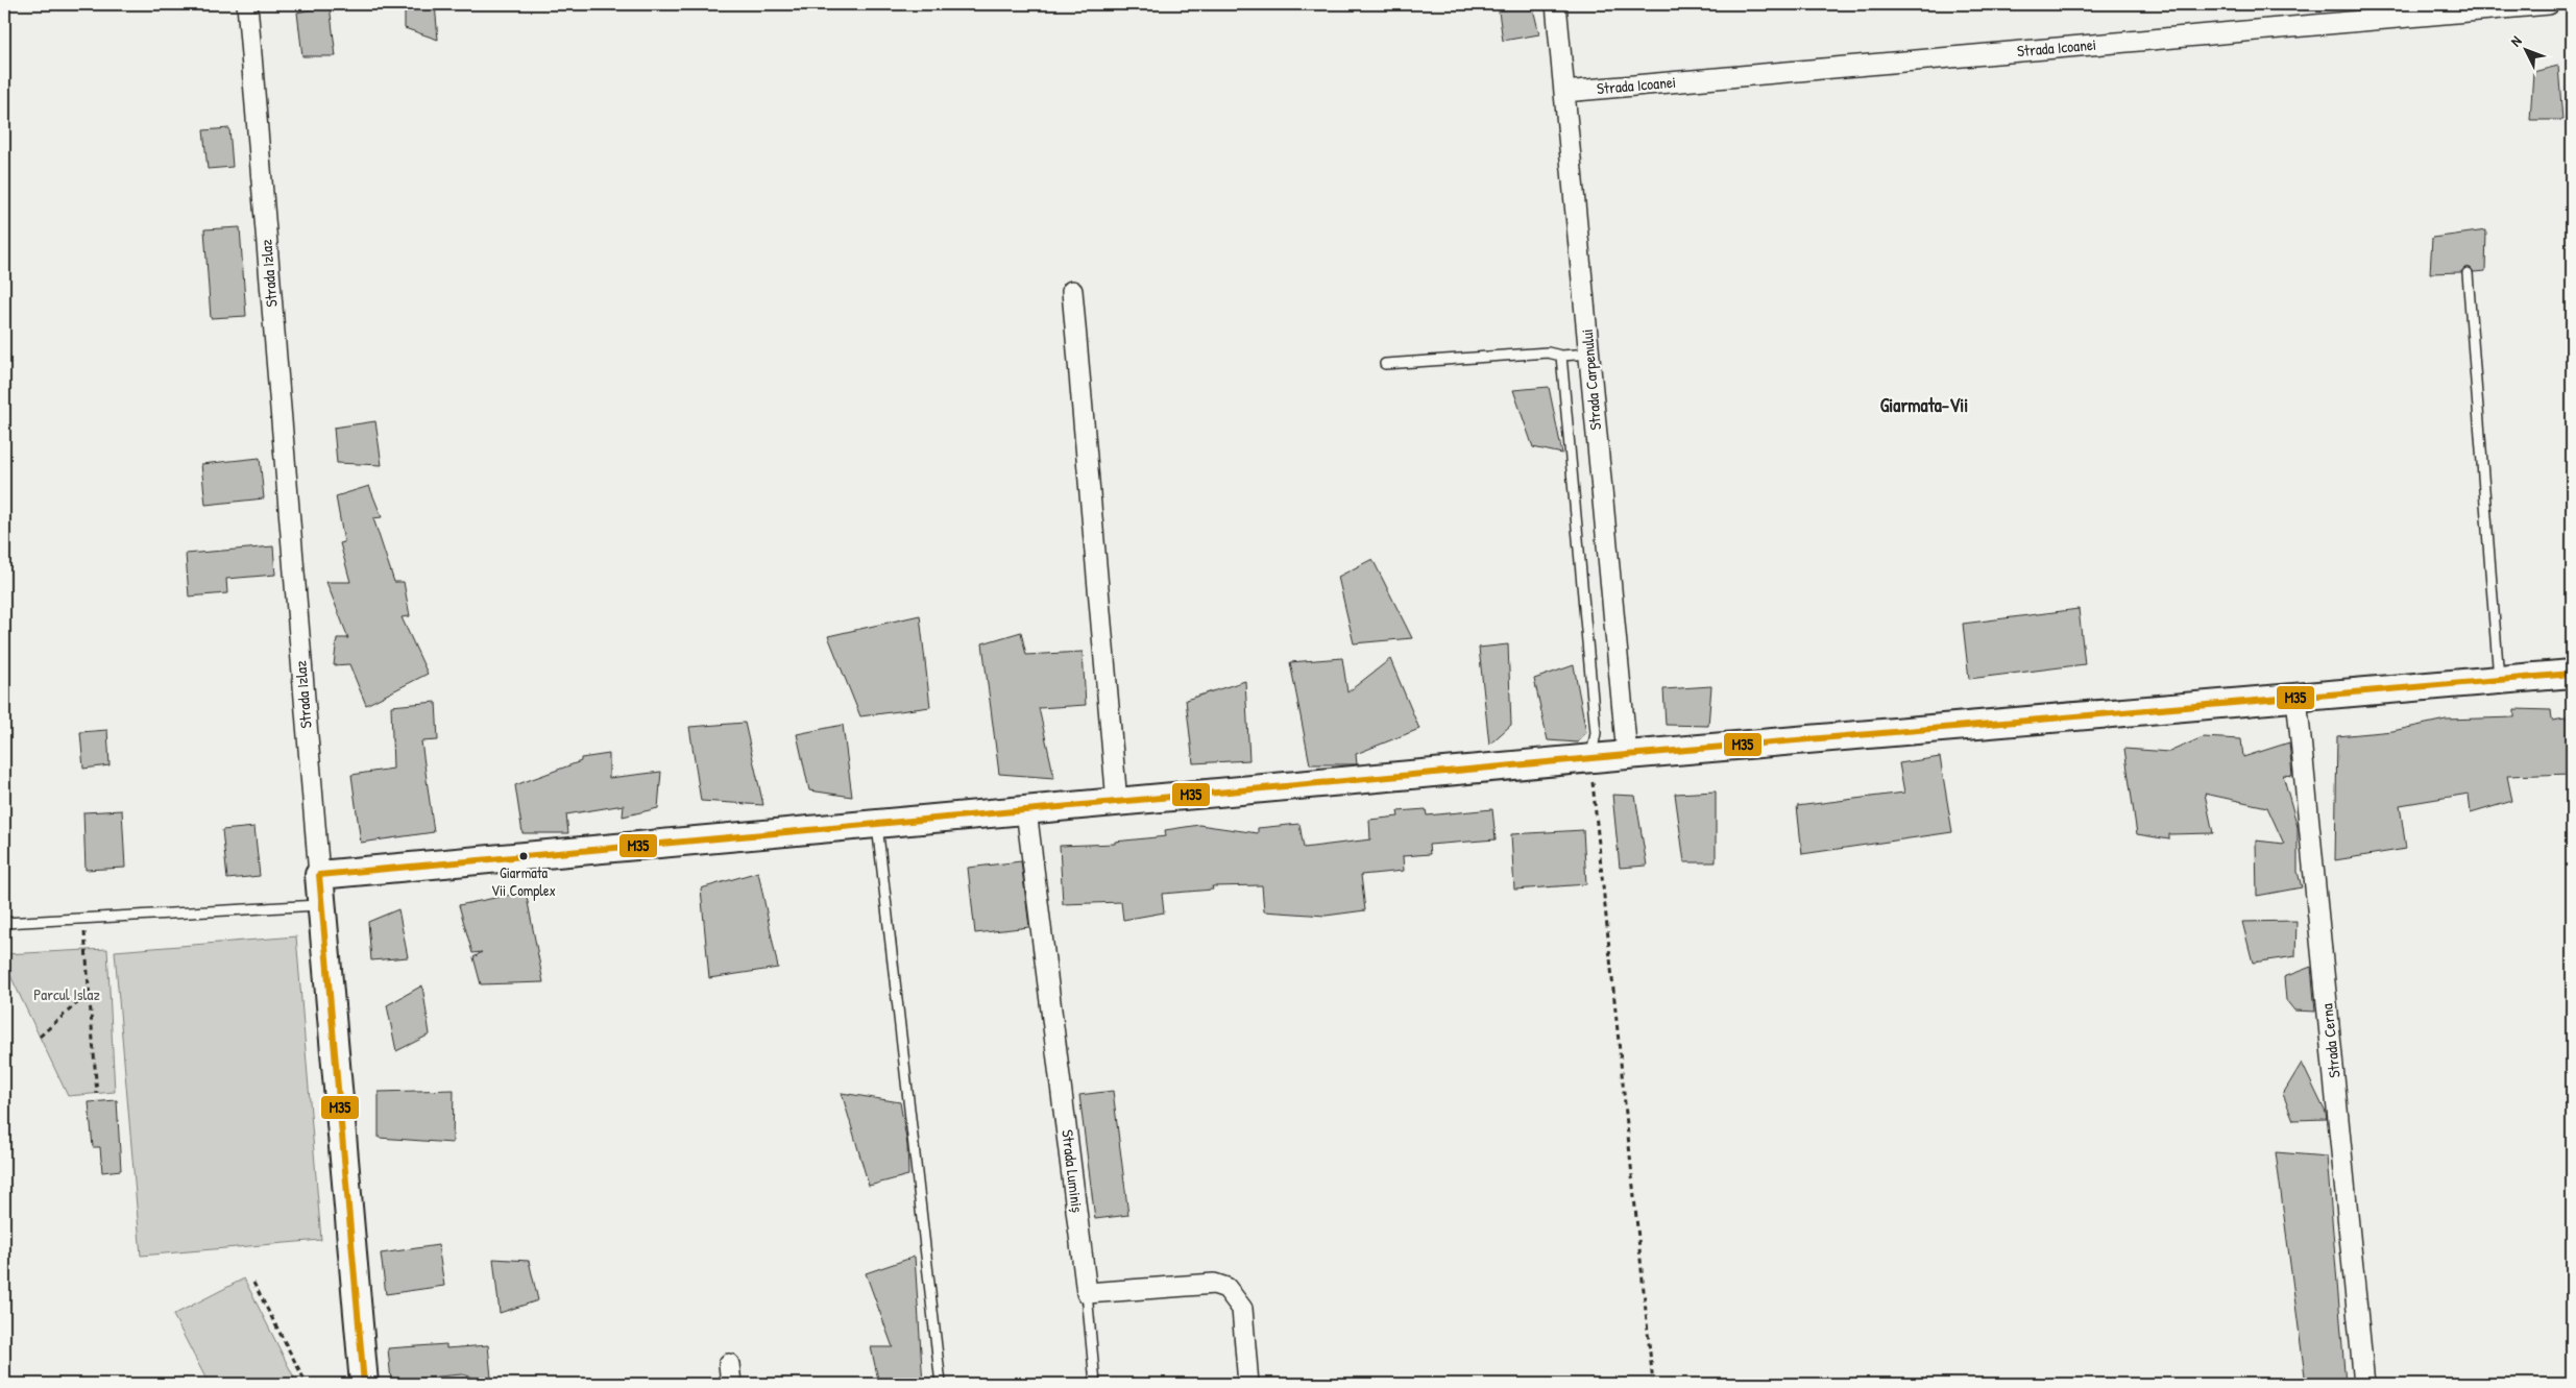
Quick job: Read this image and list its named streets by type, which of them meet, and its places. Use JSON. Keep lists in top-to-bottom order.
{
  "streets": {
    "street": [
      "Strada Icoanei",
      "Strada Izlaz",
      "Strada Carpenului",
      "Strada Cerna",
      "Strada Luminiș"
    ]
  },
  "crossings": [
    ["Strada Icoanei", "Strada Carpenului"]
  ],
  "districts": ["Giarmata-Vii"],
  "parks": ["Parcul Islaz"],
  "places": ["Giarmata Vii Complex"],
  "lines": ["transit line M35"],
  "north": "top left"
}
